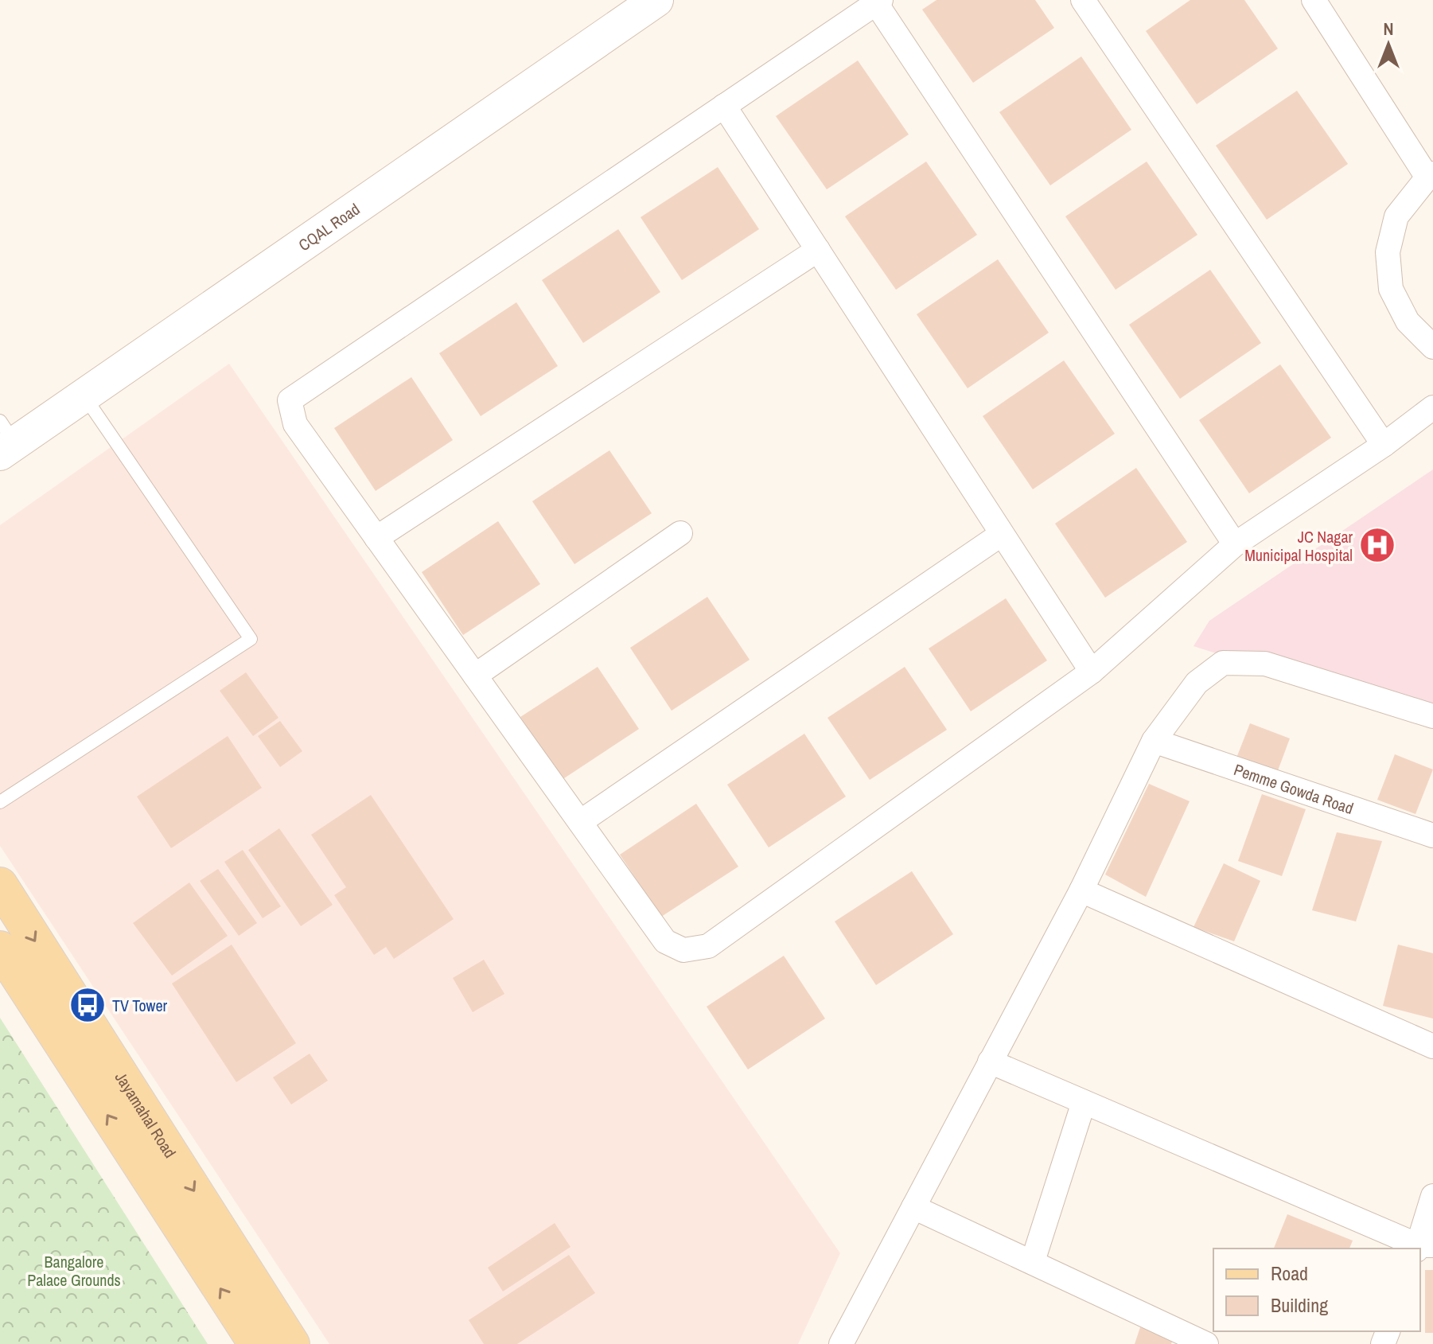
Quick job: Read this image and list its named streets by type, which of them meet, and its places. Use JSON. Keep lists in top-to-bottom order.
{
  "streets": {
    "main road": ["CQAL Road", "Jayamahal Road"],
    "street": ["Pemme Gowda Road"]
  },
  "parks": ["Bangalore Palace Grounds"],
  "places": {
    "hospital": ["JC Nagar Municipal Hospital"],
    "bus stop": ["TV Tower"]
  },
  "legend": ["Road", "Building"],
  "north": "top"
}
